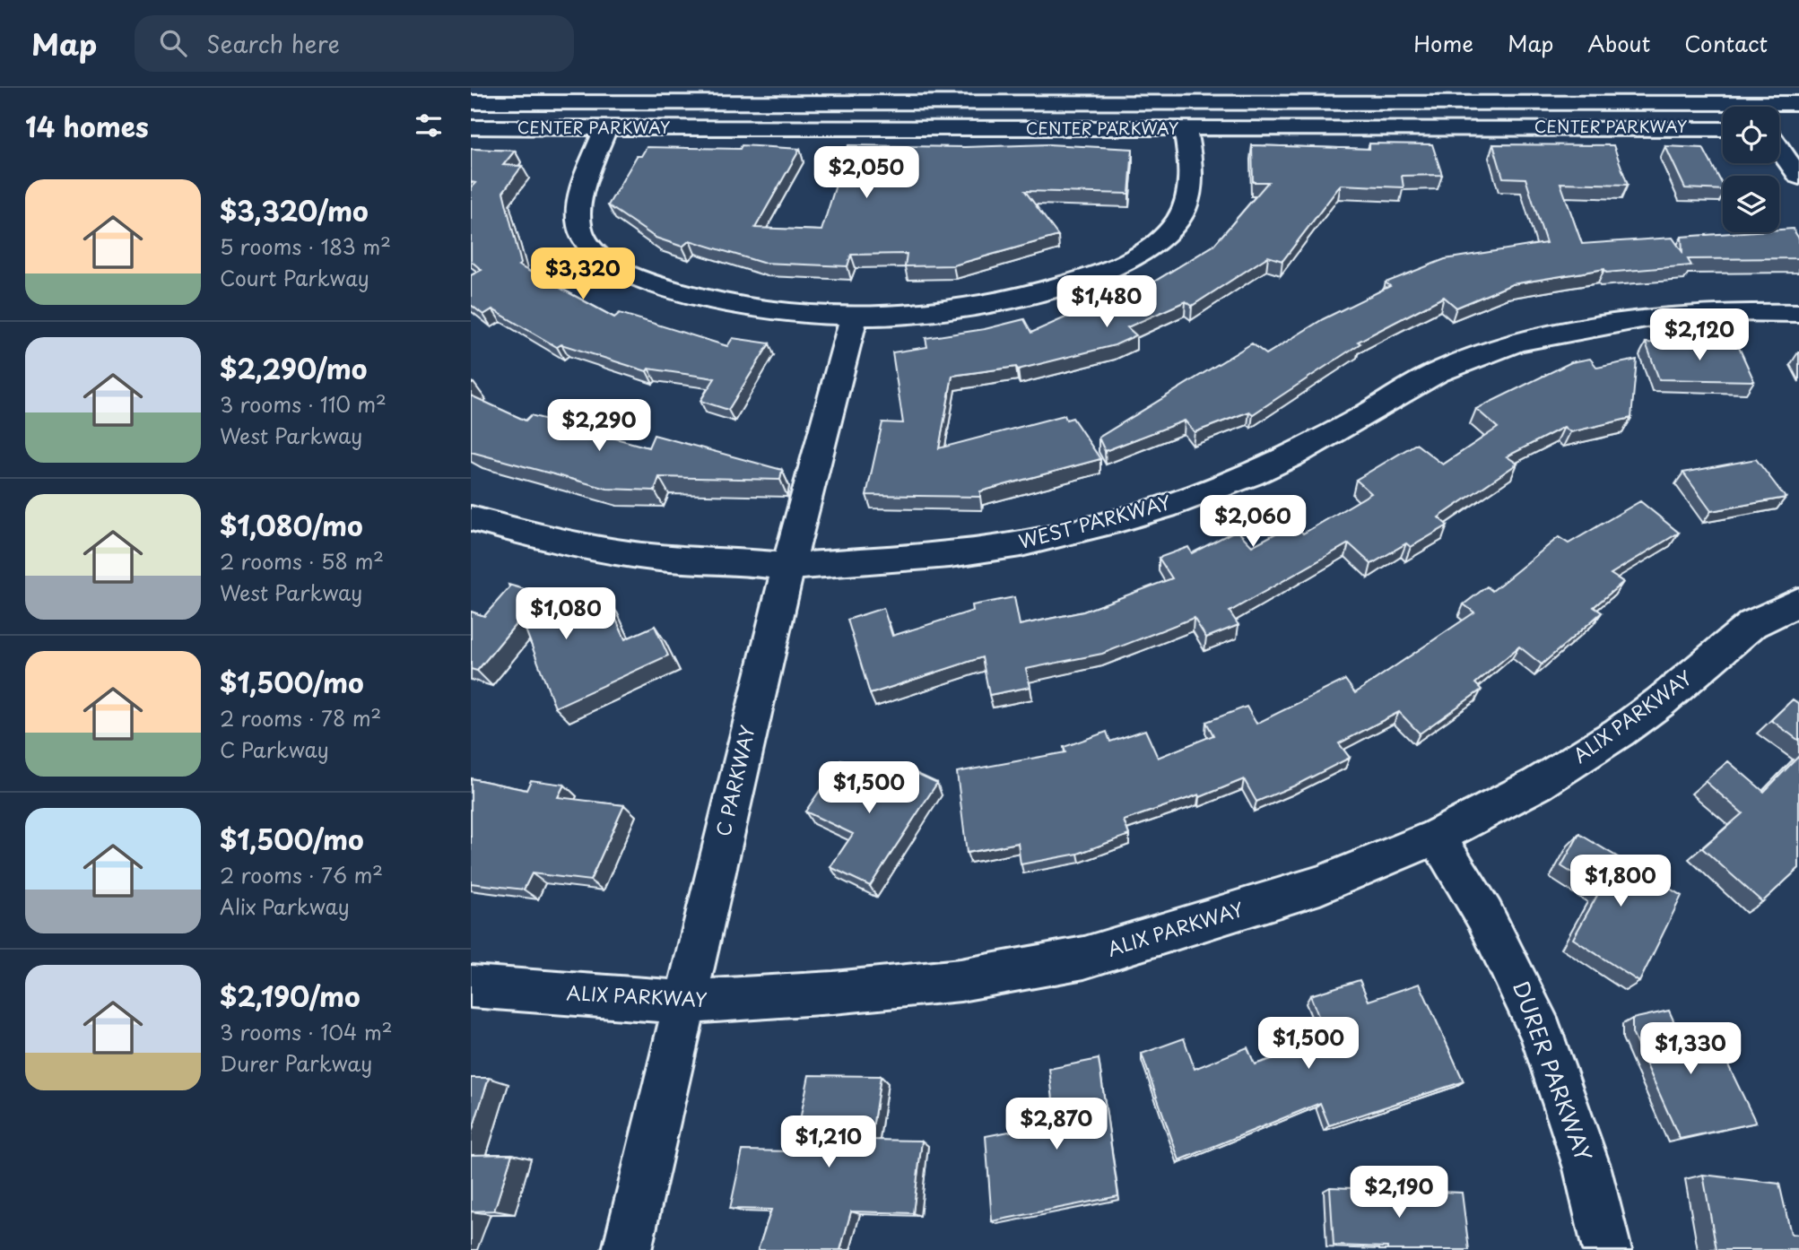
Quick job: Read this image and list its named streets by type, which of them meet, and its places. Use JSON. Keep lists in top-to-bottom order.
{
  "streets": {
    "street": [
      "CENTER PARKWAY",
      "WEST PARKWAY",
      "ALIX PARKWAY",
      "C PARKWAY",
      "DURER PARKWAY"
    ]
  },
  "crossings": [
    ["WEST PARKWAY", "C PARKWAY"],
    ["ALIX PARKWAY", "C PARKWAY"],
    ["ALIX PARKWAY", "DURER PARKWAY"]
  ],
  "page": {
    "header": "Map",
    "search": "Search here",
    "nav": [
      "Home",
      "Map",
      "About",
      "Contact"
    ],
    "heading": "14 homes",
    "price": [
      "$2,050",
      "$3,320",
      "$1,480",
      "$2,120",
      "$2,290",
      "$2,060",
      "$1,080",
      "$1,500",
      "$1,800",
      "$1,500",
      "$1,330",
      "$2,870",
      "$1,210",
      "$2,190"
    ],
    "list": [
      {
        "name": "$3,320/mo",
        "note": "5 rooms · 183 m² · Court Parkway"
      },
      {
        "name": "$2,290/mo",
        "note": "3 rooms · 110 m² · West Parkway"
      },
      {
        "name": "$1,080/mo",
        "note": "2 rooms · 58 m² · West Parkway"
      },
      {
        "name": "$1,500/mo",
        "note": "2 rooms · 78 m² · C Parkway"
      },
      {
        "name": "$1,500/mo",
        "note": "2 rooms · 76 m² · Alix Parkway"
      },
      {
        "name": "$2,190/mo",
        "note": "3 rooms · 104 m² · Durer Parkway"
      }
    ]
  }
}
